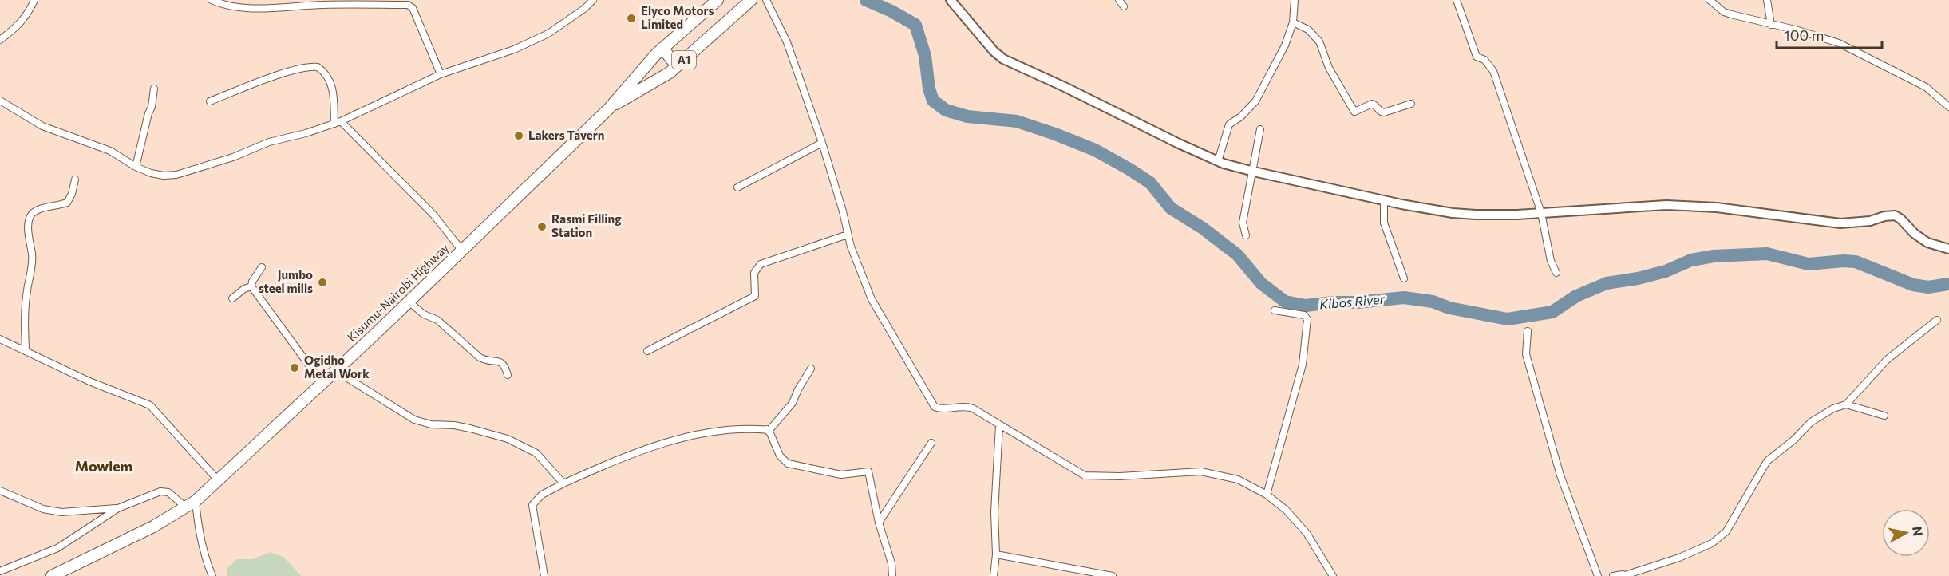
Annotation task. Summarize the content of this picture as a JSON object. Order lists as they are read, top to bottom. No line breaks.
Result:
{"streets":{"highway":["A1","Kisumu-Nairobi Highway"]},"crossings":[["A1","Kisumu-Nairobi Highway"]],"districts":["Mowlem"],"water":["Kibos River"],"places":["Elyco Motors Limited","Lakers Tavern","Rasmi Filling Station","Jumbo steel mills","Ogidho Metal Work"],"scale_bar":"100 m","north":"right"}
